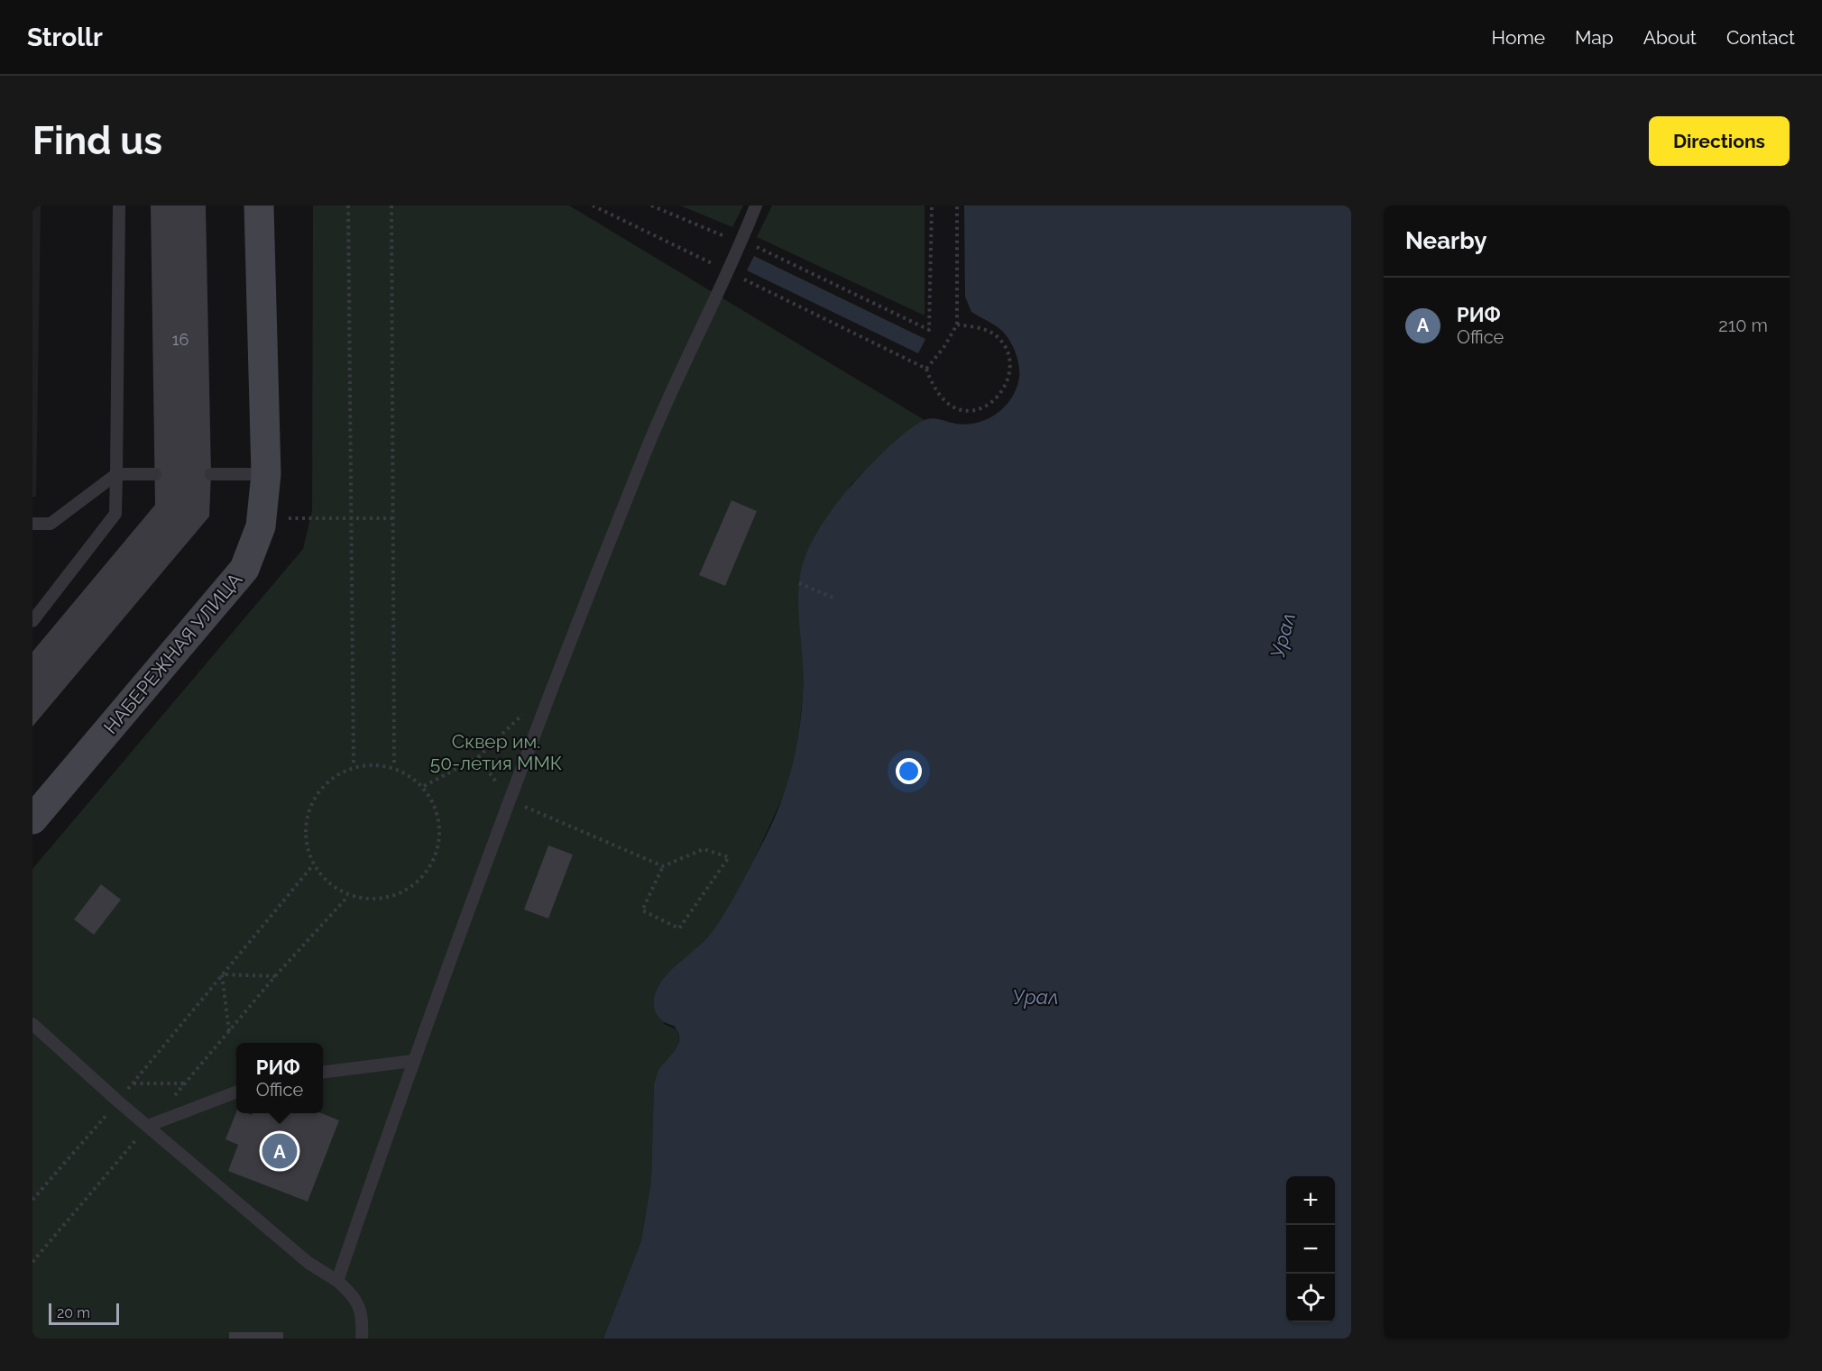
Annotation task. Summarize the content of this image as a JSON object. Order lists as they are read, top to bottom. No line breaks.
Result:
{"streets":{"street":["НАБЕРЕЖНАЯ УЛИЦА"]},"water":["Урал"],"parks":["Сквер им. 50-летия ММК"],"house_numbers":["16"],"scale_bar":"20 m","page":{"header":"Strollr","nav":["Home","Map","About","Contact"],"buttons":"Directions","title":"Find us","heading":"Nearby","list":[{"mark":"A","name":"РИФ","note":"Office","value":"210 m"}],"popup":["РИФ","Office"],"pins":"A","map_buttons":["+","−"],"scale":"20 m"}}
